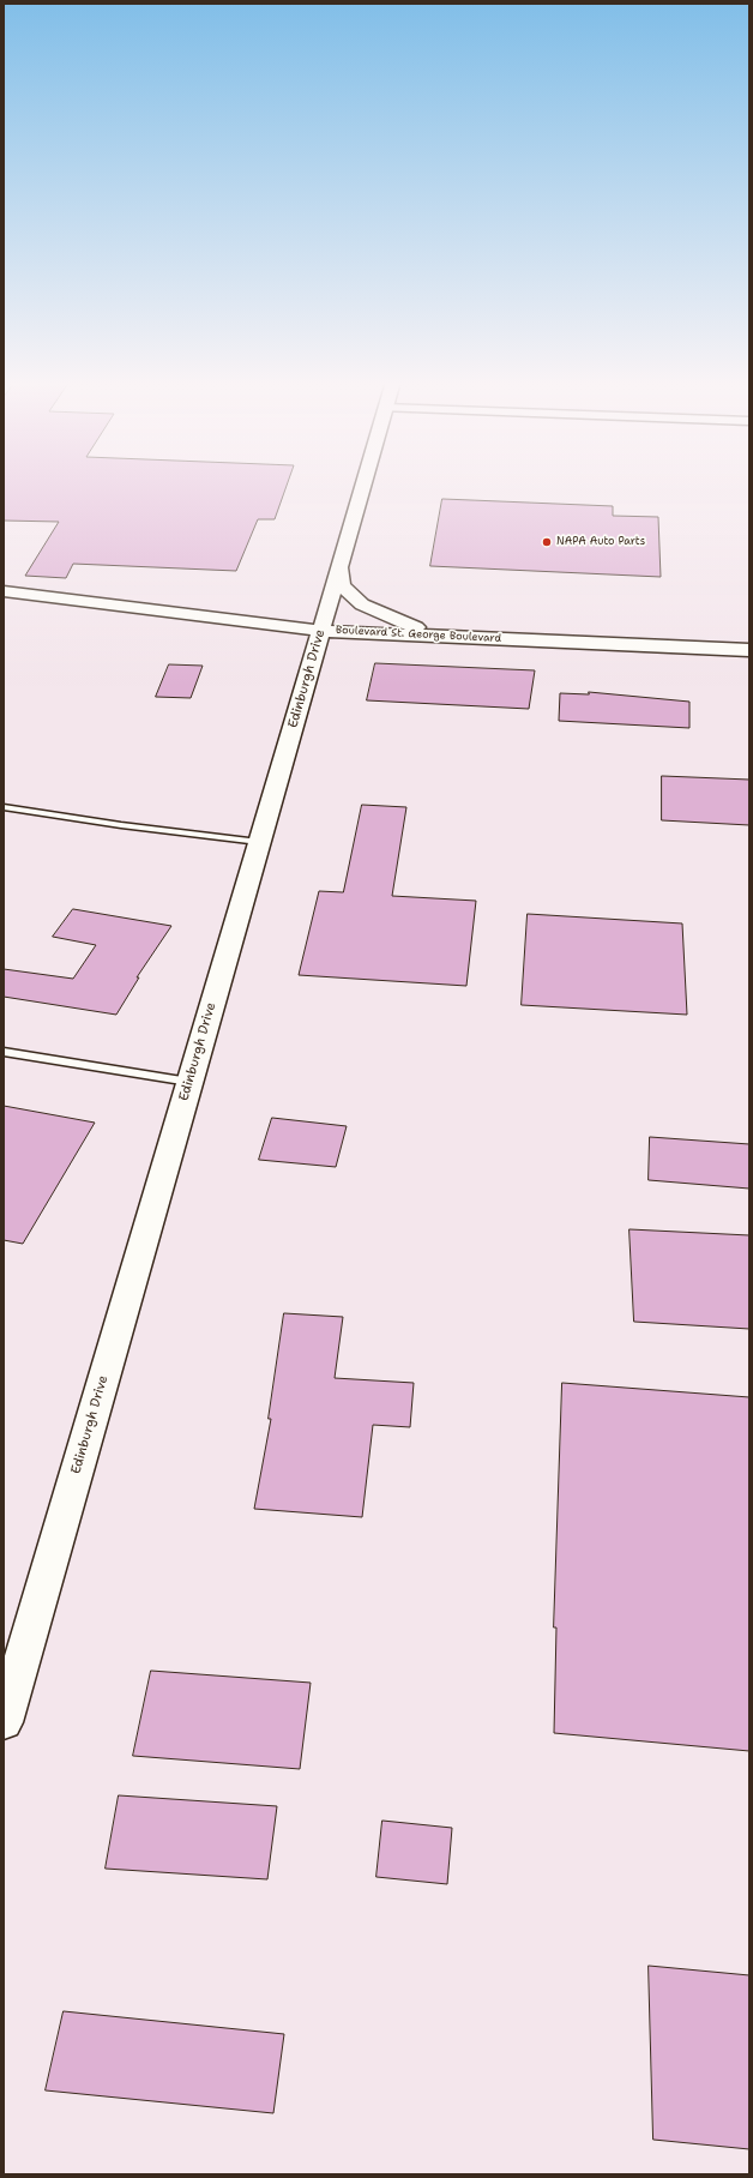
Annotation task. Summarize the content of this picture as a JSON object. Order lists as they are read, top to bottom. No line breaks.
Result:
{"streets":{"street":["Boulevard St. George Boulevard","Edinburgh Drive"]},"crossings":[["Boulevard St. George Boulevard","Edinburgh Drive"]],"places":["NAPA Auto Parts"]}
